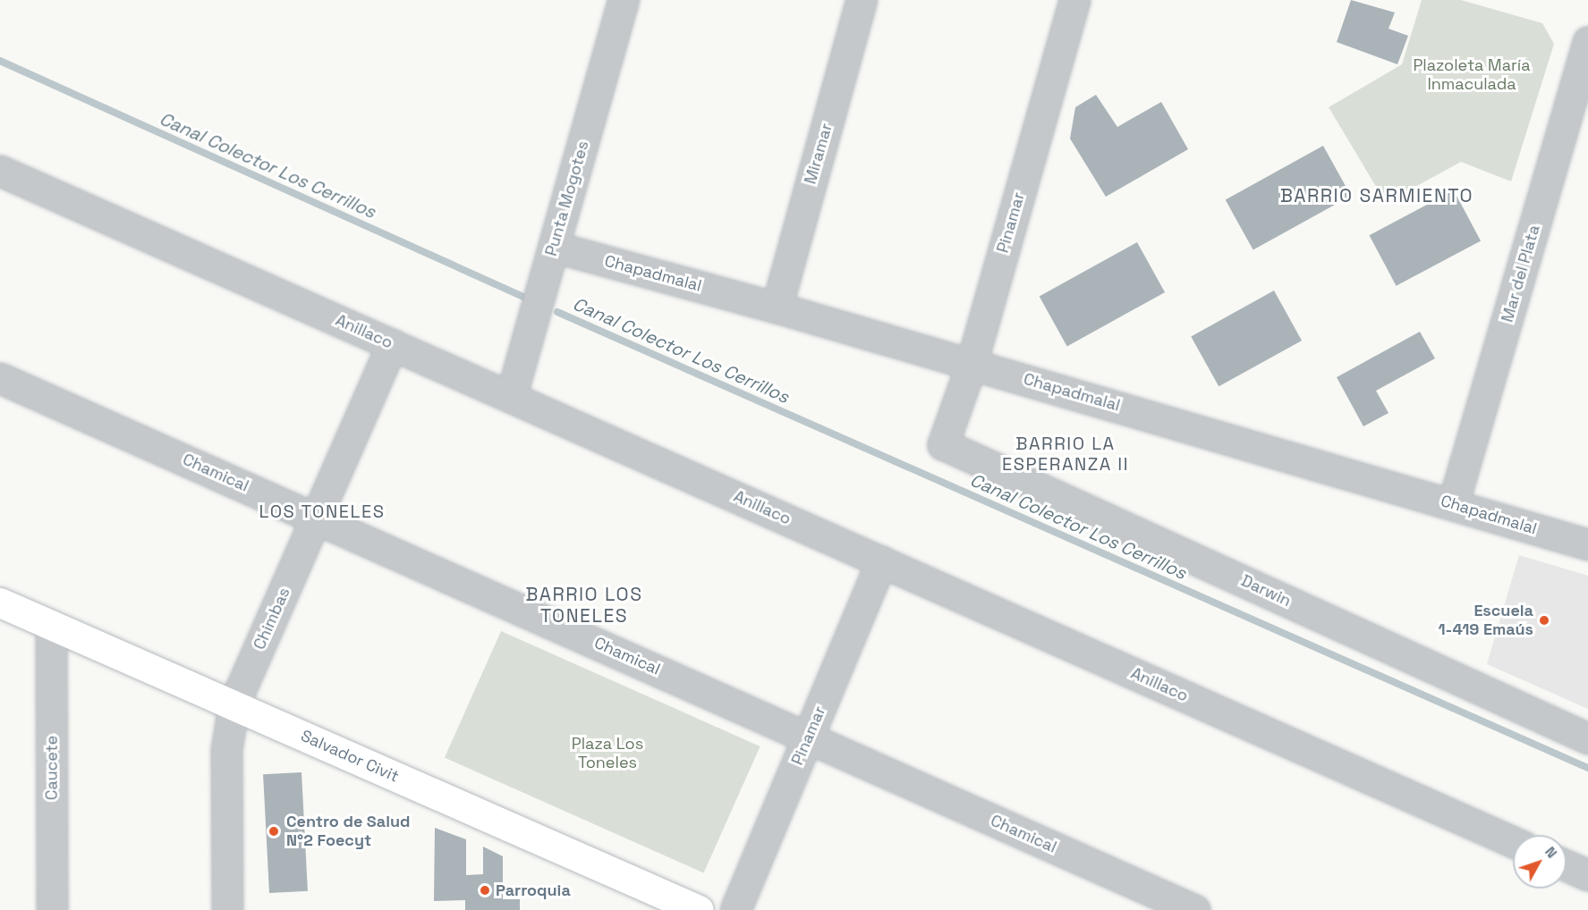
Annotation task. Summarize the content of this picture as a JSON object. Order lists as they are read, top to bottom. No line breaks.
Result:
{"streets":{"street":["Miramar","Punta Mogotes","Pinamar","Chapadmalal","Mar del Plata","Anillaco","Chamical","Darwin","Chimbas","Salvador Civit","Caucete"]},"crossings":[["Miramar","Chapadmalal"],["Punta Mogotes","Chapadmalal"],["Punta Mogotes","Anillaco"],["Pinamar","Chapadmalal"],["Pinamar","Anillaco"],["Pinamar","Chamical"],["Pinamar","Darwin"],["Chapadmalal","Mar del Plata"],["Anillaco","Chimbas"],["Chamical","Chimbas"],["Chimbas","Salvador Civit"],["Salvador Civit","Caucete"]],"districts":["BARRIO SARMIENTO","BARRIO LA ESPERANZA II","LOS TONELES","BARRIO LOS TONELES"],"water":["Canal Colector Los Cerrillos"],"parks":["Plazoleta María Inmaculada","Plaza Los Toneles"],"places":["Escuela 1-419 Emaús","Centro de Salud N°2 Foecyt","Parroquia"],"north":"top right"}
